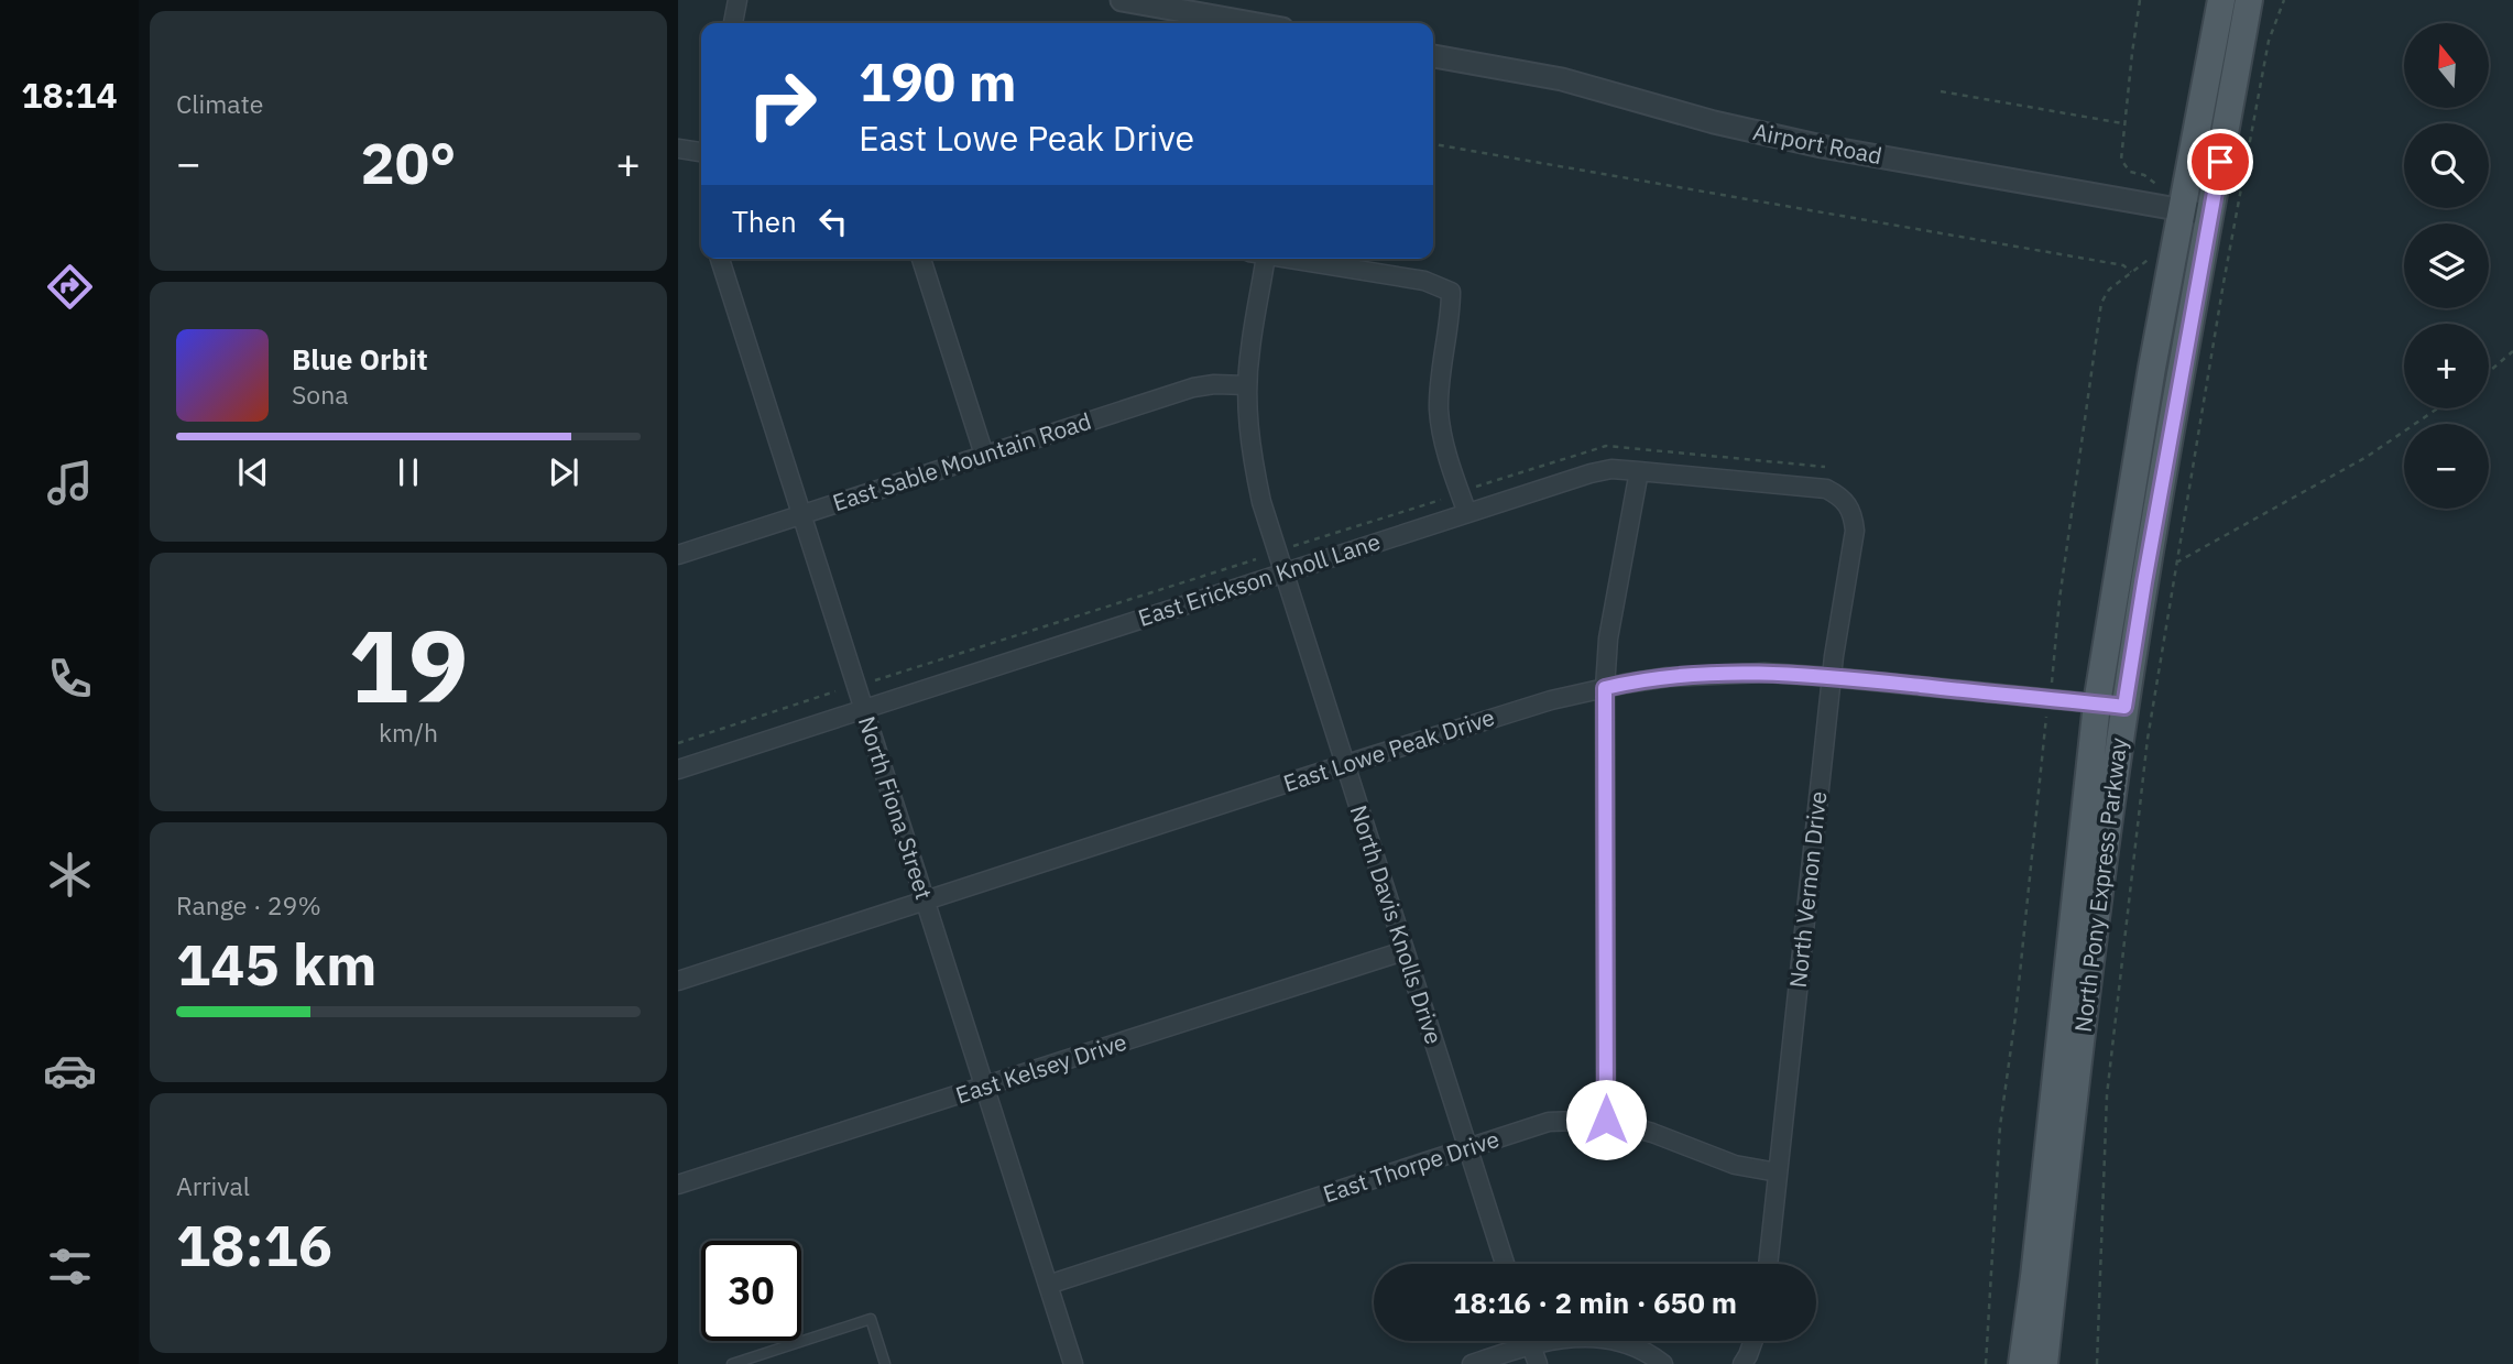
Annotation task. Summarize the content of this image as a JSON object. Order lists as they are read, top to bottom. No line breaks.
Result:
{"streets":{"main road":["North Pony Express Parkway"],"street":["Airport Road","East Sable Mountain Road","East Erickson Knoll Lane","East Lowe Peak Drive","North Fiona Street","North Vernon Drive","North Davis Knolls Drive","East Kelsey Drive","East Thorpe Drive"]},"crossings":[["Airport Road","North Pony Express Parkway"],["East Sable Mountain Road","North Fiona Street"],["East Sable Mountain Road","North Davis Knolls Drive"],["East Erickson Knoll Lane","North Fiona Street"],["East Erickson Knoll Lane","North Vernon Drive"],["East Erickson Knoll Lane","North Davis Knolls Drive"],["East Lowe Peak Drive","North Fiona Street"],["East Lowe Peak Drive","North Pony Express Parkway"],["East Lowe Peak Drive","North Vernon Drive"],["East Lowe Peak Drive","North Davis Knolls Drive"],["North Fiona Street","East Kelsey Drive"],["North Fiona Street","East Thorpe Drive"],["North Vernon Drive","East Thorpe Drive"],["North Davis Knolls Drive","East Kelsey Drive"],["North Davis Knolls Drive","East Thorpe Drive"]],"north":"top","page":{"tabs":"18:14","tile":["Climate",["19","km/h"],["Range · 29%","145 km"],["Arrival","18:16"]],"map_buttons":["+","−"],"turn":["190 m","East Lowe Peak Drive"],"heat":["−","20°","+"],"then":"Then","song":["Blue Orbit","Sona"],"limit":"30","trip":"18:16 · 2 min · 650 m"}}
